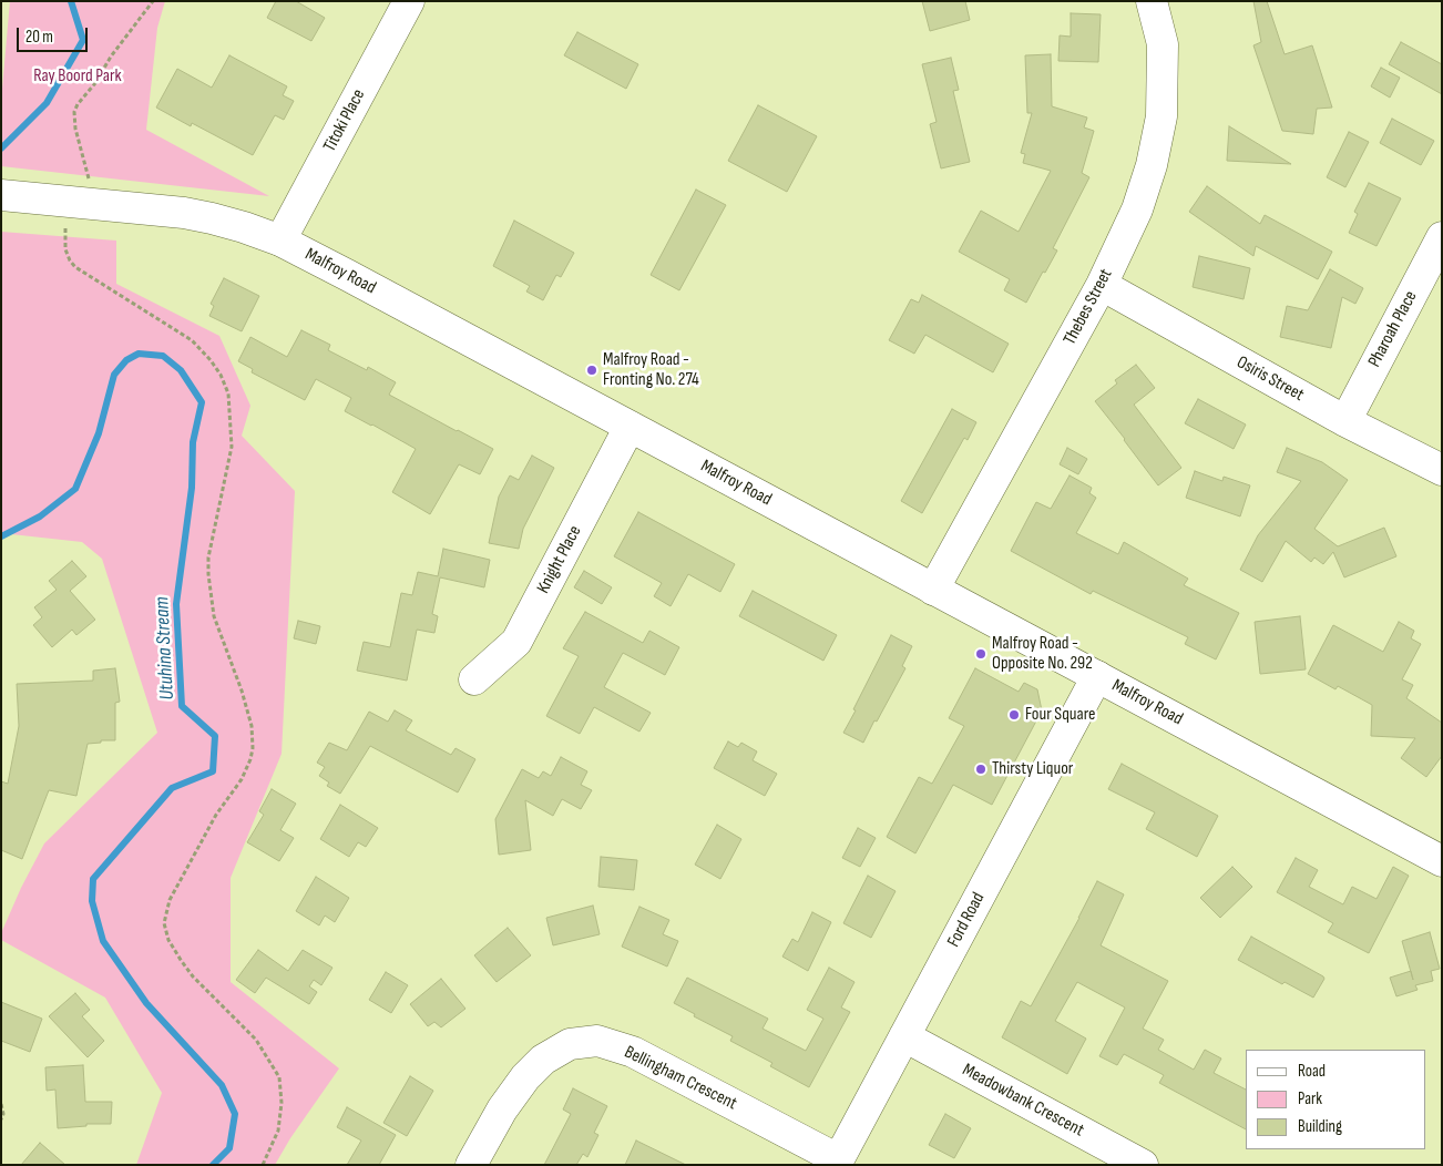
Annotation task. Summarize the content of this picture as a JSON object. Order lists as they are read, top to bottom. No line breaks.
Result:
{"streets":{"street":["Titoki Place","Malfroy Road","Thebes Street","Pharoah Place","Osiris Street","Knight Place","Ford Road","Bellingham Crescent","Meadowbank Crescent"]},"crossings":[["Titoki Place","Malfroy Road"],["Malfroy Road","Thebes Street"],["Malfroy Road","Knight Place"],["Malfroy Road","Ford Road"],["Thebes Street","Osiris Street"],["Pharoah Place","Osiris Street"],["Ford Road","Bellingham Crescent"],["Ford Road","Meadowbank Crescent"]],"water":["Utuhina Stream"],"parks":["Ray Boord Park"],"places":["Malfroy Road - Fronting No. 274","Malfroy Road - Opposite No. 292","Four Square","Thirsty Liquor"],"legend":["Road","Park","Building"],"scale_bar":"20 m"}
